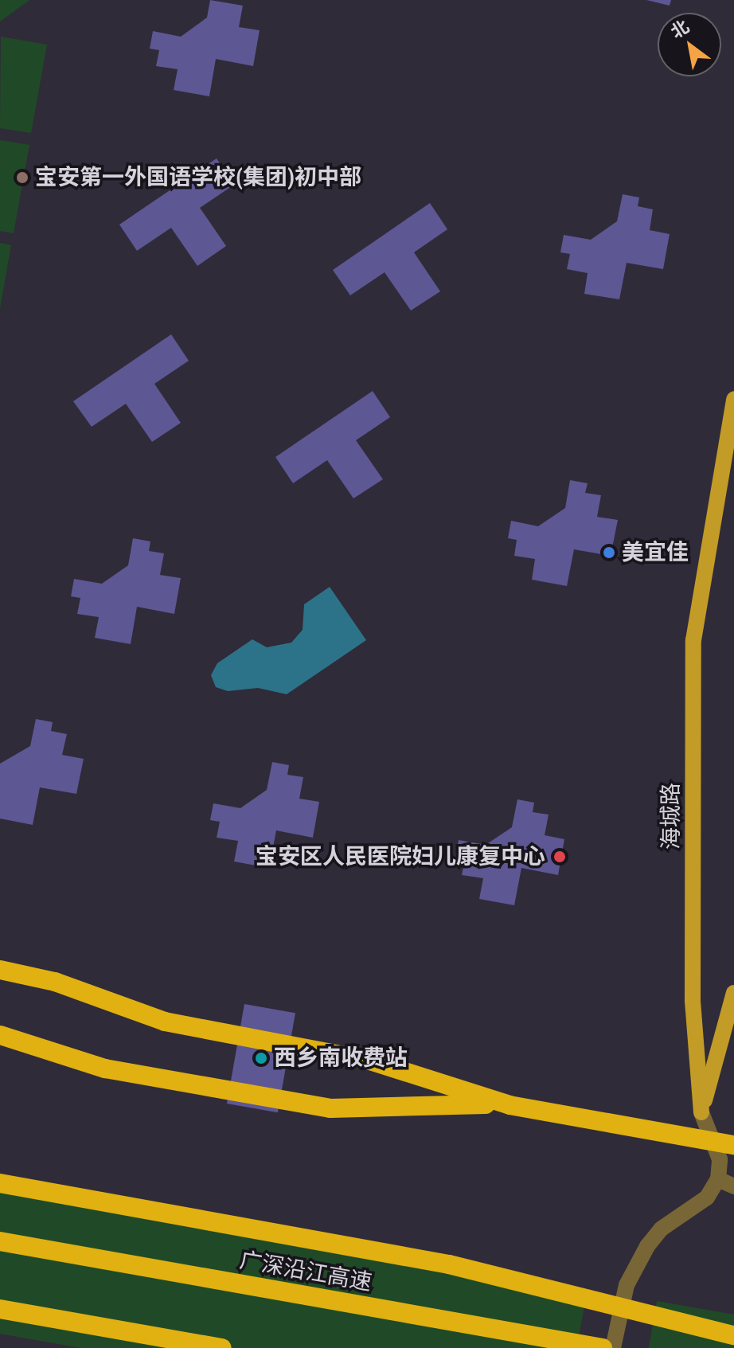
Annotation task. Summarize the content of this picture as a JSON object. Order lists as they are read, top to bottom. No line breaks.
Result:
{"streets":{"highway":["广深沿江高速"],"main road":["海城路"]},"places":["宝安第一外国语学校(集团)初中部","美宜佳","宝安区人民医院妇儿康复中心","西乡南收费站"],"north":"top left"}
